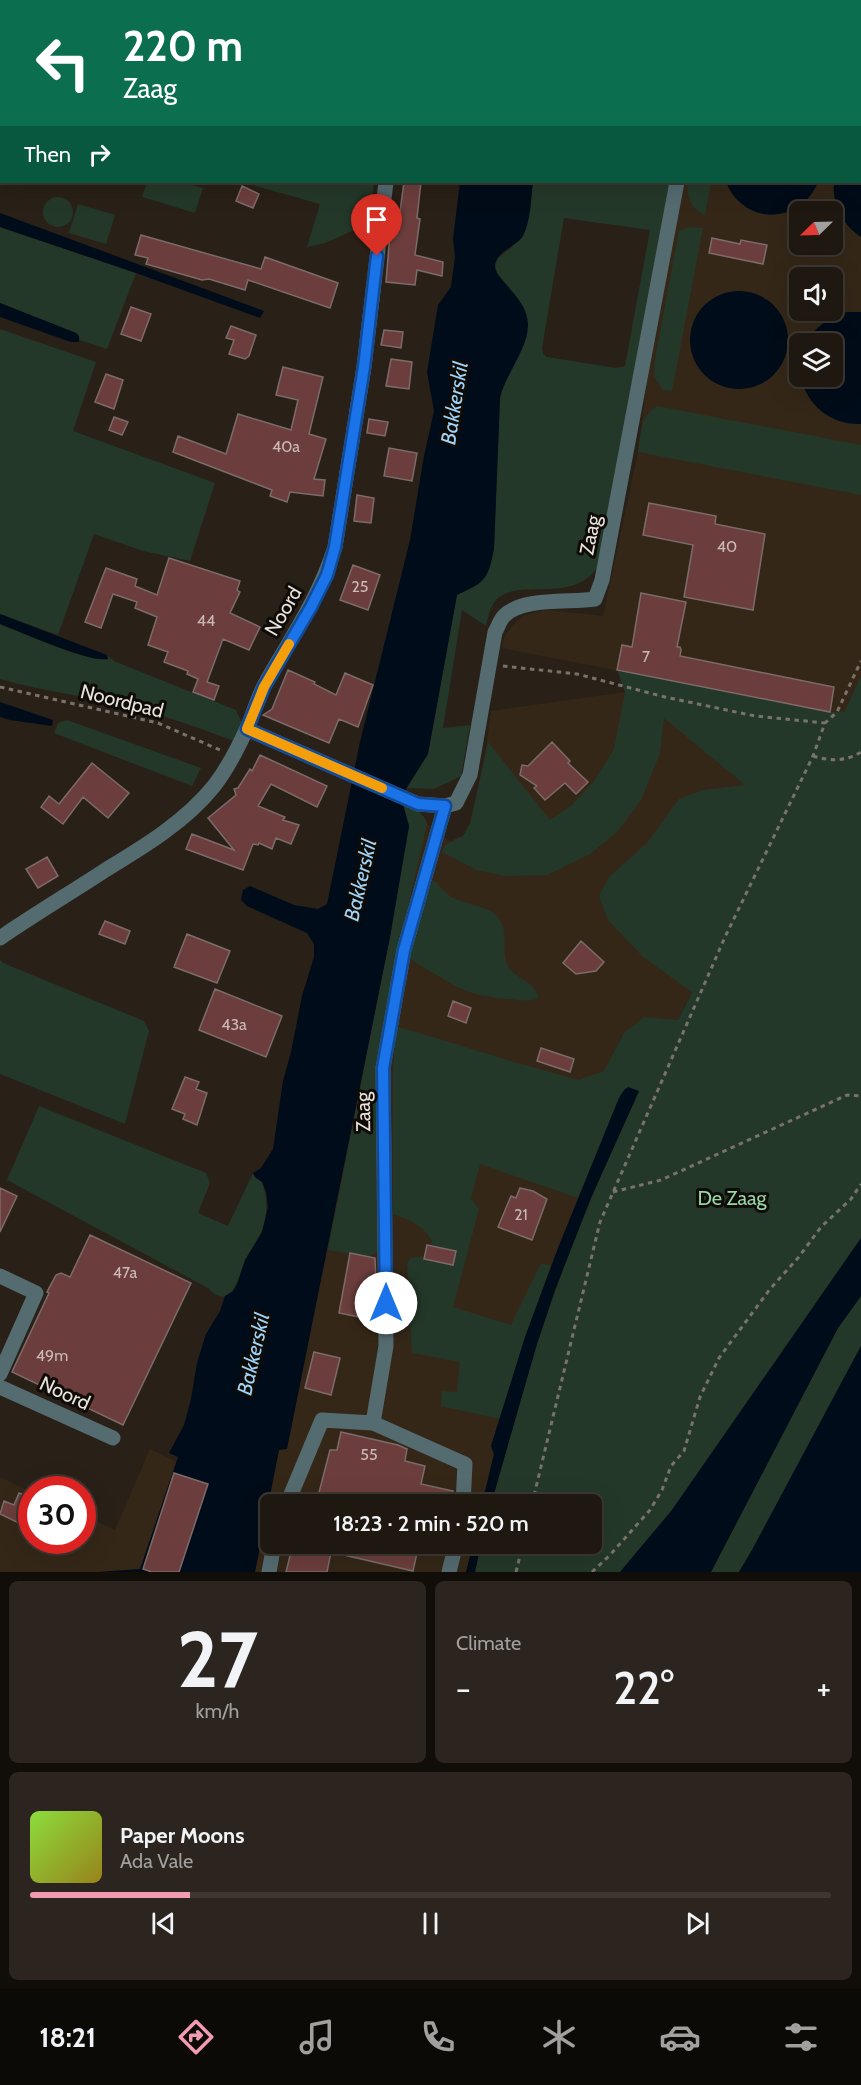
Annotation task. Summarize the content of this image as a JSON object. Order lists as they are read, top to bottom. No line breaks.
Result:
{"streets":{"street":["Zaag","Noord"],"path":["Noordpad"]},"crossings":[["Noord","Noordpad"]],"water":["Bakkerskil"],"parks":["De Zaag"],"house_numbers":["40a","40","25","44","7","43a","21","47a","49m","55"],"north":"bottom left","page":{"turn":["220 m","Zaag"],"then":"Then","limit":"30","trip":"18:23 · 2 min · 520 m","tile":[["27","km/h"],"Climate"],"heat":["−","22°","+"],"song":["Paper Moons","Ada Vale"],"tabs":"18:21"}}
